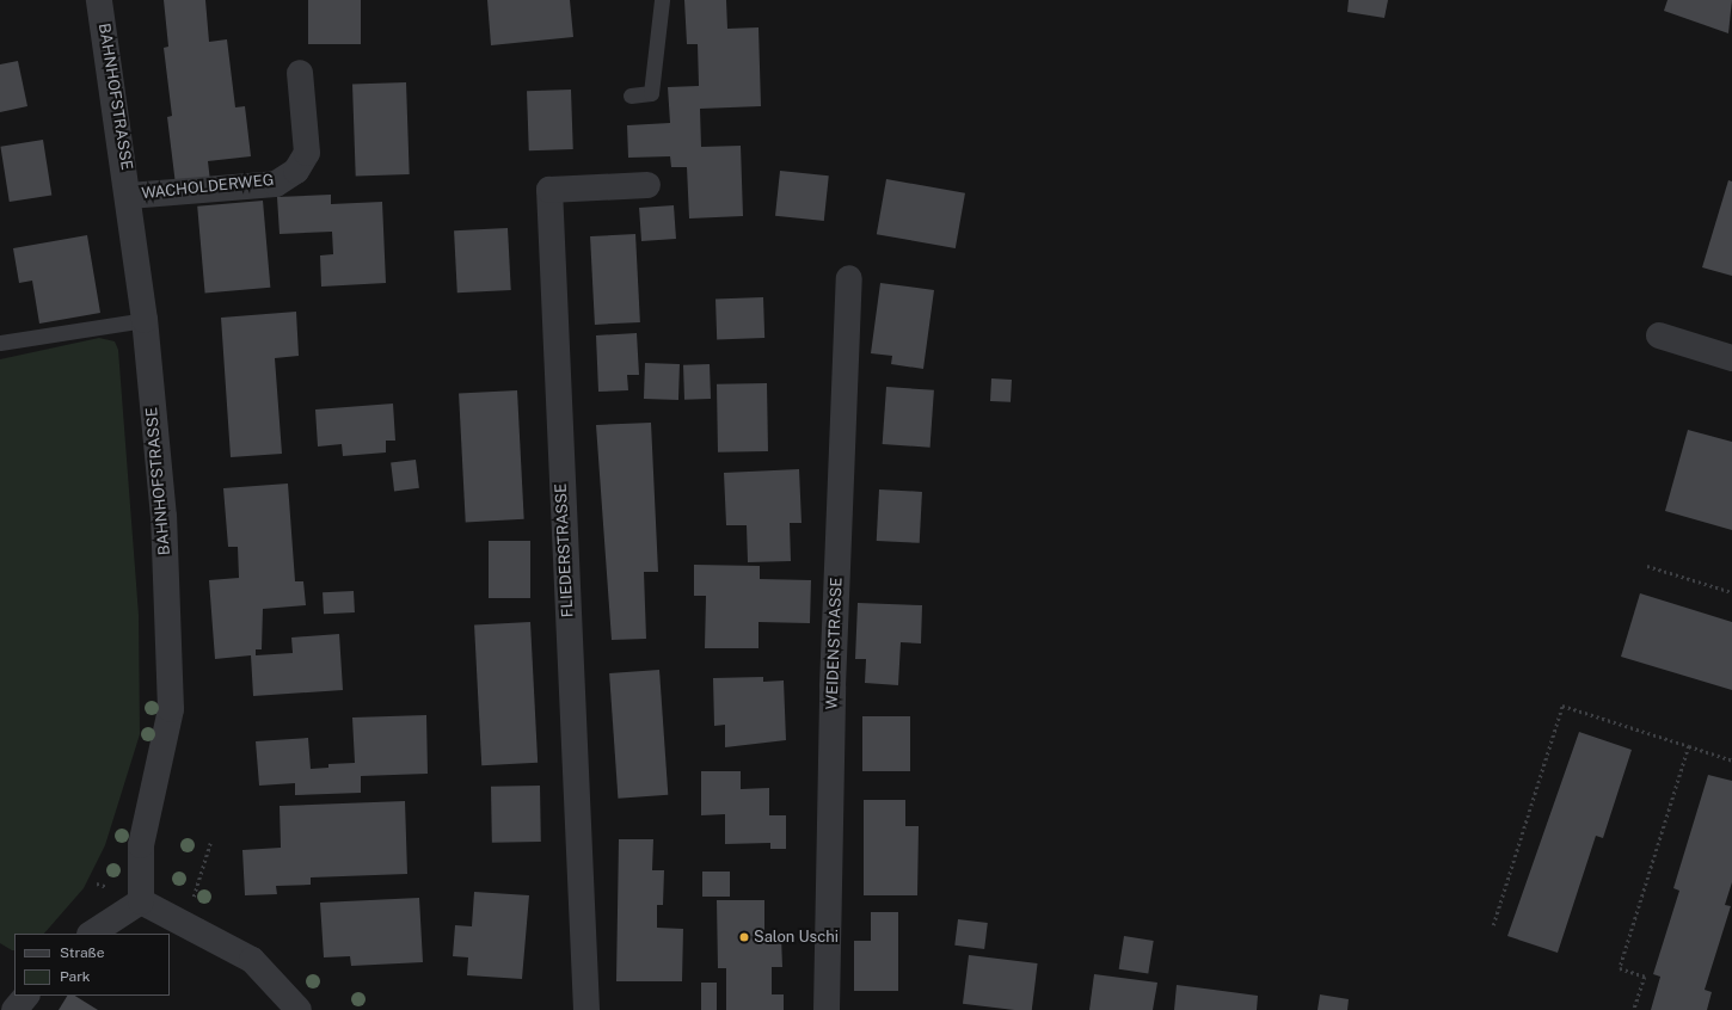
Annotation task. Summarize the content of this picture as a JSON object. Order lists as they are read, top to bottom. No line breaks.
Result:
{"streets":{"street":["BAHNHOFSTRASSE","WACHOLDERWEG","FLIEDERSTRASSE","WEIDENSTRASSE"]},"crossings":[["BAHNHOFSTRASSE","WACHOLDERWEG"]],"places":["Salon Uschi"],"legend":["Straße","Park"]}
